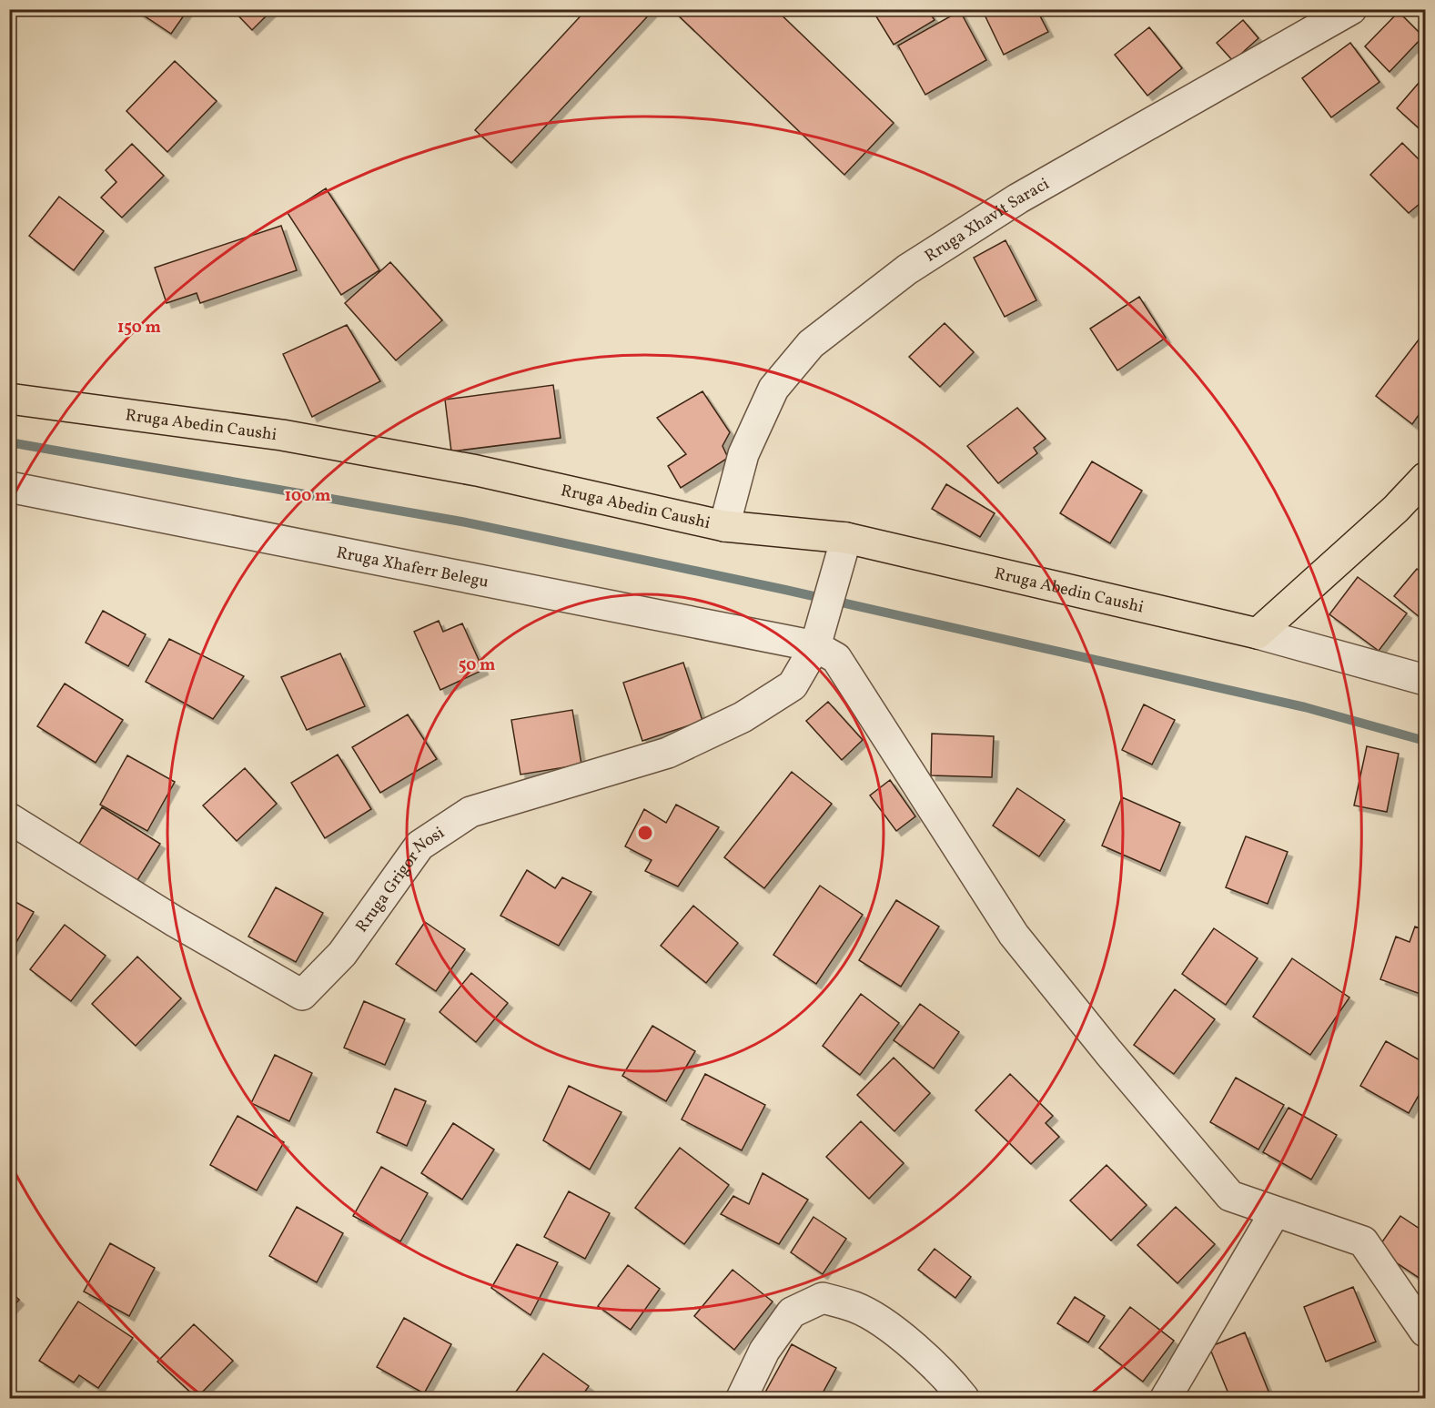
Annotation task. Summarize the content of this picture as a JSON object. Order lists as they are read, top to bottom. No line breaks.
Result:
{"streets":{"main road":["Rruga Abedin Caushi"],"street":["Rruga Xhavit Saraci","Rruga Xhaferr Belegu","Rruga Grigor Nosi"]},"crossings":[["Rruga Xhavit Saraci","Rruga Abedin Caushi"],["Rruga Xhaferr Belegu","Rruga Grigor Nosi"]],"rings":["150 m","100 m","50 m"]}
